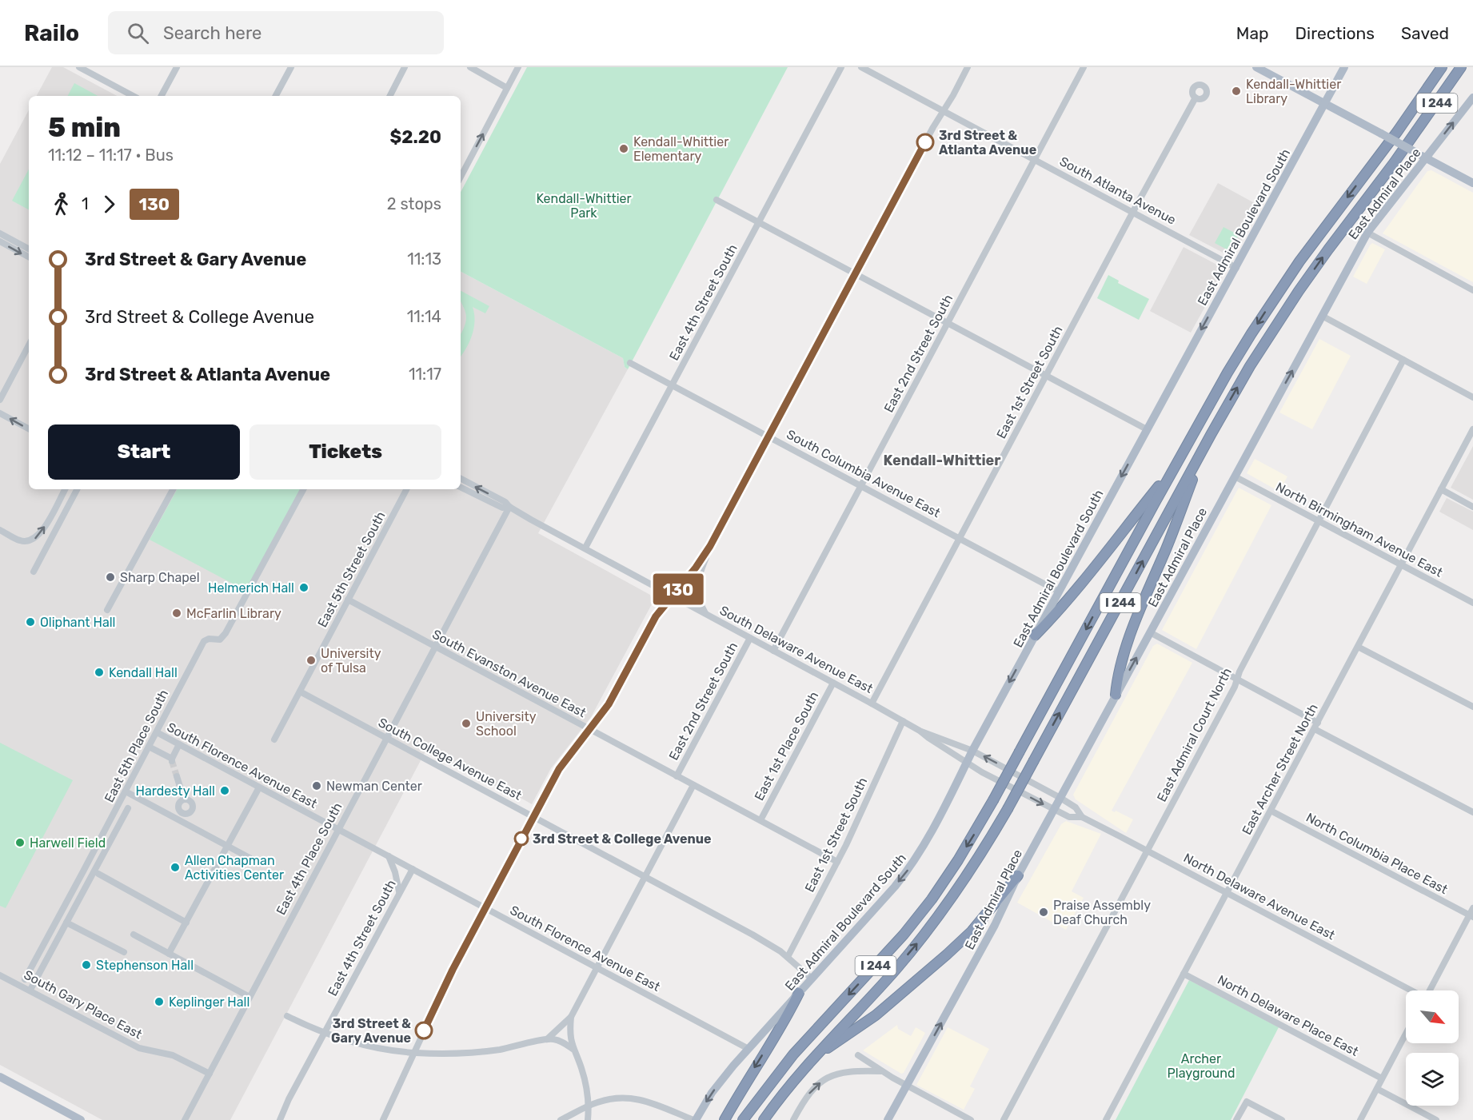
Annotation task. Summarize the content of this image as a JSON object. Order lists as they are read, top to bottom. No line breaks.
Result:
{"streets":{"highway":["I 244"],"main road":["East Admiral Place","East Admiral Boulevard South"],"street":["South Atlanta Avenue","East 4th Street South","East 2nd Street South","East 1st Street South","South Columbia Avenue East","North Birmingham Avenue East","East 5th Street South","South Delaware Avenue East","South Evanston Avenue East","East Admiral Court North","East 5th Place South","East 1st Place South","South College Avenue East","South Florence Avenue East","East Archer Street North","North Columbia Place East","East 4th Place South","North Delaware Avenue East","South Gary Place East","North Delaware Place East"]},"crossings":[["South Atlanta Avenue","East Admiral Boulevard South"],["South Atlanta Avenue","East 2nd Street South"],["South Atlanta Avenue","East 1st Street South"],["East Admiral Place","North Birmingham Avenue East"],["East Admiral Place","North Delaware Avenue East"],["East Admiral Boulevard South","South Columbia Avenue East"],["East Admiral Boulevard South","South Delaware Avenue East"],["East Admiral Boulevard South","South College Avenue East"],["East Admiral Boulevard South","South Florence Avenue East"],["East Admiral Boulevard South","North Delaware Avenue East"],["East 4th Street South","South Columbia Avenue East"],["East 4th Street South","South Delaware Avenue East"],["East 4th Street South","South Florence Avenue East"],["East 2nd Street South","South Columbia Avenue East"],["East 2nd Street South","South Delaware Avenue East"],["East 2nd Street South","South Evanston Avenue East"],["East 1st Street South","South Columbia Avenue East"],["East 1st Street South","South Delaware Avenue East"],["East 1st Street South","South Evanston Avenue East"],["East 1st Street South","South College Avenue East"],["North Birmingham Avenue East","East Admiral Court North"],["North Birmingham Avenue East","East Archer Street North"],["East 5th Street South","South Evanston Avenue East"],["East 5th Street South","South College Avenue East"],["South Delaware Avenue East","East 1st Place South"],["South Delaware Avenue East","East 4th Place South"],["South Delaware Avenue East","North Delaware Avenue East"],["South Evanston Avenue East","East 1st Place South"],["South Evanston Avenue East","East 4th Place South"],["East Admiral Court North","North Delaware Avenue East"],["East 5th Place South","South Florence Avenue East"],["East 5th Place South","South Gary Place East"],["South College Avenue East","East 4th Place South"],["South Florence Avenue East","East 4th Place South"],["East Archer Street North","North Columbia Place East"],["East Archer Street North","North Delaware Avenue East"],["East Archer Street North","North Delaware Place East"],["East 4th Place South","South Gary Place East"]],"one_way":["East Admiral Place","East Admiral Boulevard South"],"districts":["Kendall-Whittier"],"parks":["Kendall-Whittier Park","Archer Playground"],"places":["Kendall-Whittier Library","3rd Street & Atlanta Avenue","Kendall-Whittier Elementary","Sharp Chapel","Helmerich Hall","McFarlin Library","Oliphant Hall","University of Tulsa","Kendall Hall","University School","Newman Center","Hardesty Hall","3rd Street & College Avenue","Harwell Field","Allen Chapman Activities Center","Praise Assembly Deaf Church","Stephenson Hall","Keplinger Hall","3rd Street & Gary Avenue"],"lines":["bus line 130"],"north":"bottom right","page":{"header":"Railo","search":"Search here","nav":["Map","Directions","Saved"],"on_map":"130","heading":["5 min","11:12 – 11:17 · Bus","$2.20"],"legs":["1","130","2 stops"],"list":[{"name":"3rd Street & Gary Avenue","value":"11:13"},{"name":"3rd Street & College Avenue","value":"11:14"},{"name":"3rd Street & Atlanta Avenue","value":"11:17"}],"buttons":["Start","Tickets"]}}
